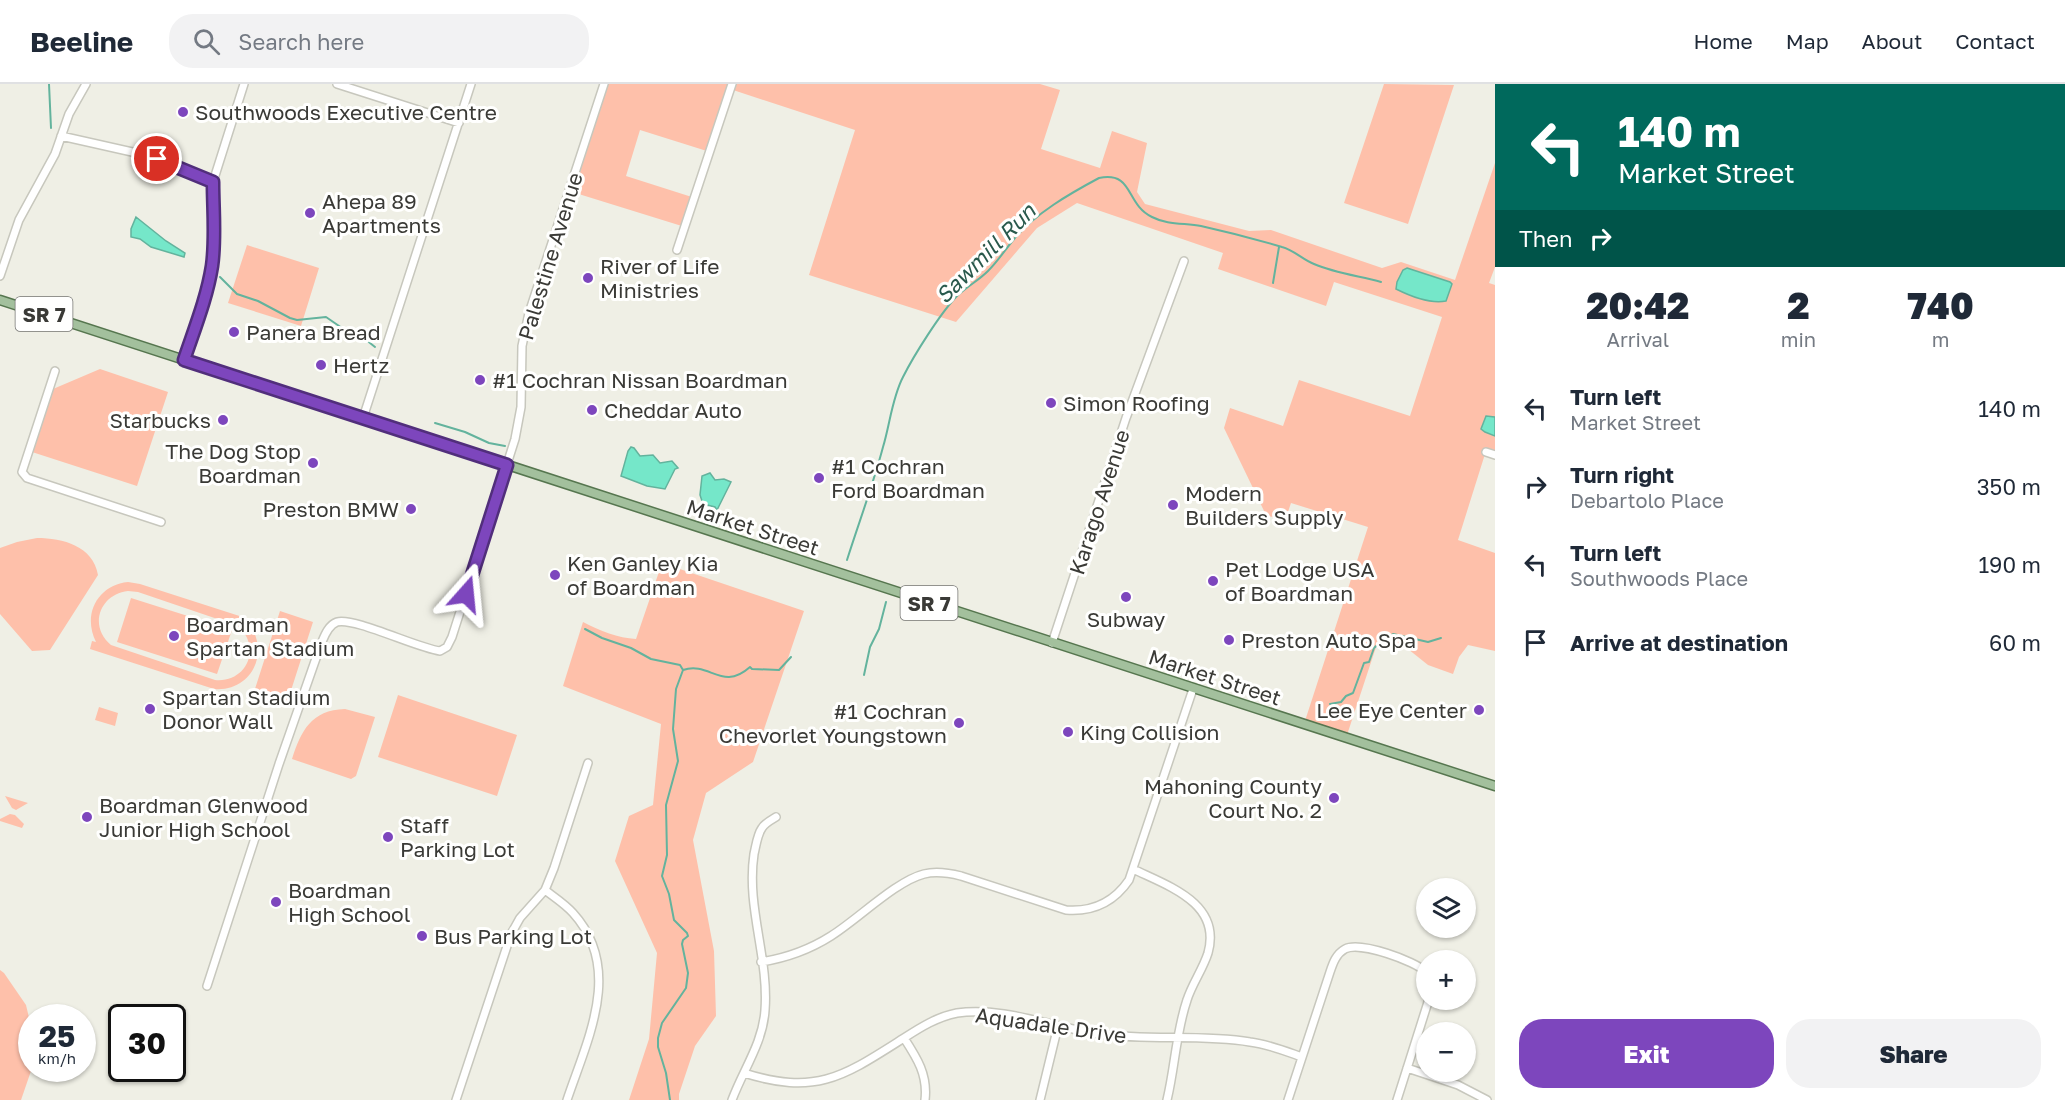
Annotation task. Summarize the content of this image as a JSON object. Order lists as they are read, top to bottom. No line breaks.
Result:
{"streets":{"main road":["SR 7","Market Street"],"street":["Palestine Avenue","Karago Avenue","Aquadale Drive"]},"crossings":[["Palestine Avenue","Market Street"],["Karago Avenue","Market Street"]],"water":["Sawmill Run"],"places":["Southwoods Executive Centre","Ahepa 89 Apartments","River of Life Ministries","Panera Bread","Hertz","#1 Cochran Nissan Boardman","Simon Roofing","Cheddar Auto","Starbucks","The Dog Stop Boardman","#1 Cochran Ford Boardman","Modern Builders Supply","Preston BMW","Ken Ganley Kia of Boardman","Pet Lodge USA of Boardman","Subway","Boardman Spartan Stadium","Preston Auto Spa","Spartan Stadium Donor Wall","Lee Eye Center","#1 Cochran Chevorlet Youngstown","King Collision","Mahoning County Court No. 2","Boardman Glenwood Junior High School","Staff Parking Lot","Boardman High School","Bus Parking Lot"],"page":{"header":"Beeline","search":"Search here","nav":["Home","Map","About","Contact"],"turn":["140 m","Market Street"],"then":"Then","eta":["20:42","Arrival","2","min","740","m"],"list":[{"name":"Turn left","note":"Market Street","value":"140 m"},{"name":"Turn right","note":"Debartolo Place","value":"350 m"},{"name":"Turn left","note":"Southwoods Place","value":"190 m"},{"name":"Arrive at destination","value":"60 m"}],"map_buttons":["+","−"],"speed":"25 km/h","limit":"30","buttons":["Exit","Share"]}}
